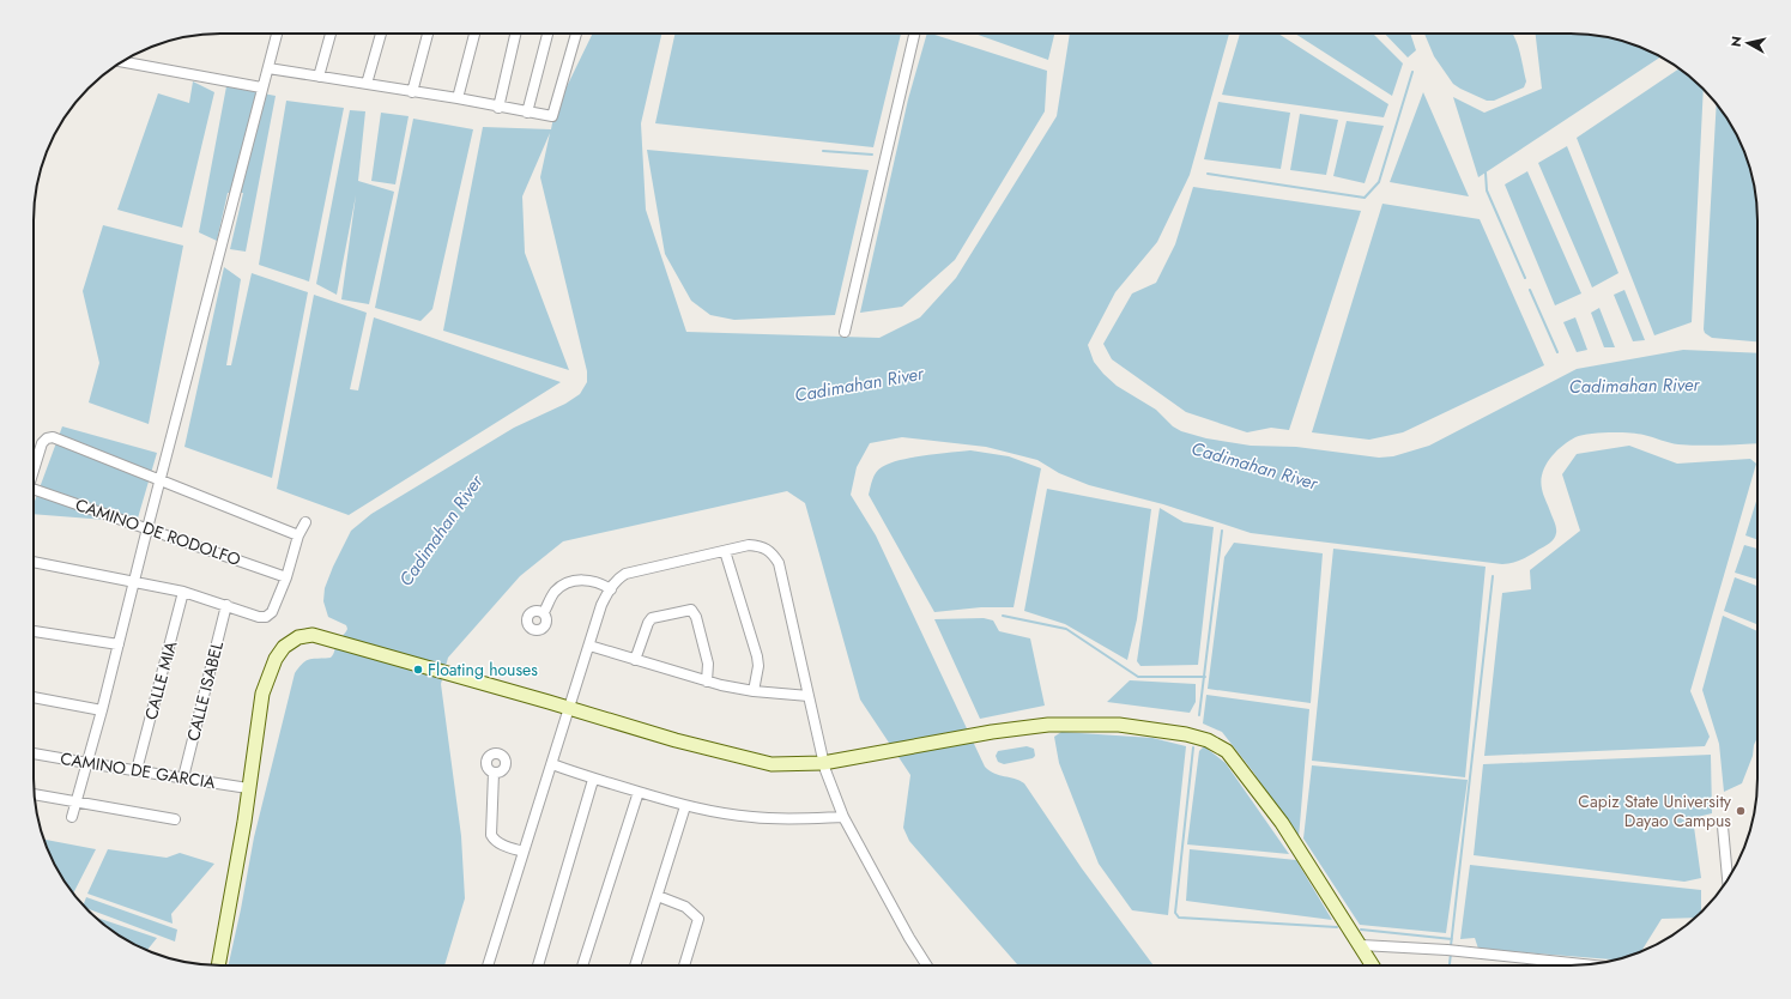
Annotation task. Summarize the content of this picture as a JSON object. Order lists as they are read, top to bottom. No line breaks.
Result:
{"streets":{"street":["CAMINO DE RODOLFO","CALLE MIA","CALLE ISABEL","CAMINO DE GARCIA"]},"crossings":[["CALLE MIA","CAMINO DE GARCIA"],["CALLE ISABEL","CAMINO DE GARCIA"]],"water":["Cadimahan River"],"places":["Floating houses","Capiz State University Dayao Campus"],"north":"left"}
